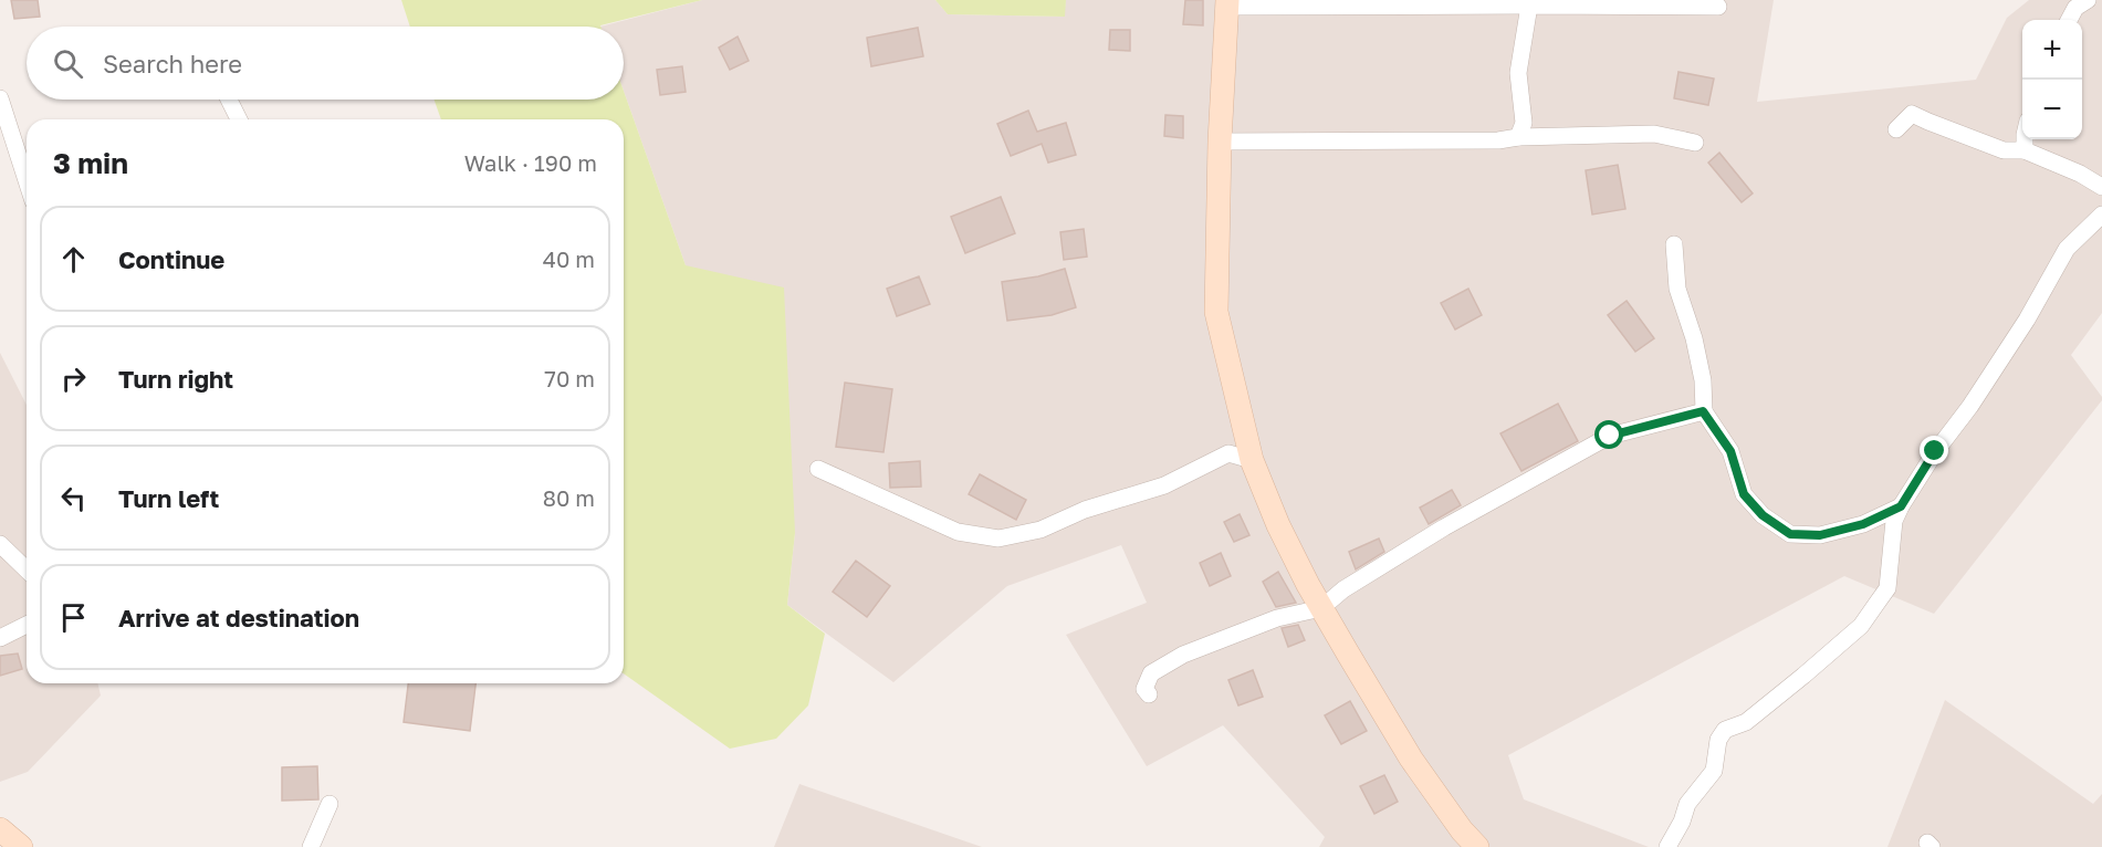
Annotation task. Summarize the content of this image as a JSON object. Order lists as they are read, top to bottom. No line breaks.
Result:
{"page":{"map_buttons":["+","−"],"search":"Search here","heading":["3 min","Walk · 190 m"],"list":[["Continue","40 m"],["Turn right","70 m"],["Turn left","80 m"],"Arrive at destination"]}}
